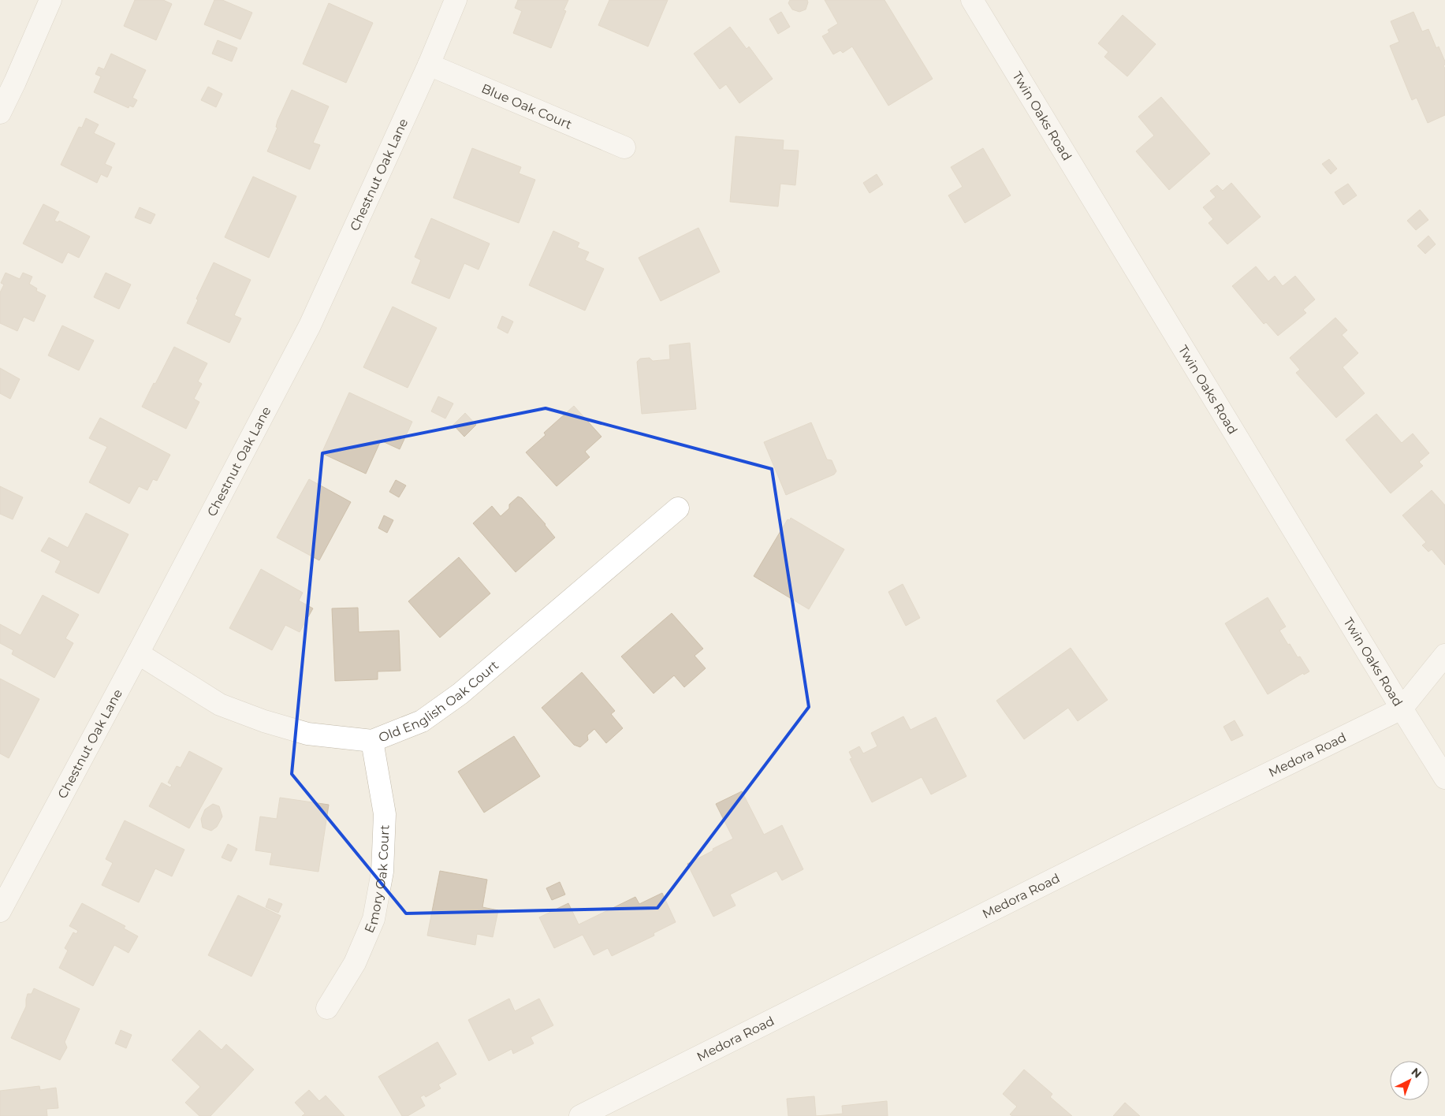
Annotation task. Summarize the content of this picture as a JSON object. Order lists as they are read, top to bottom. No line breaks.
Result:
{"streets":{"street":["Blue Oak Court","Twin Oaks Road","Chestnut Oak Lane","Old English Oak Court","Medora Road","Emory Oak Court"]},"crossings":[["Blue Oak Court","Chestnut Oak Lane"],["Twin Oaks Road","Medora Road"],["Chestnut Oak Lane","Old English Oak Court"],["Old English Oak Court","Emory Oak Court"]],"north":"top right"}
